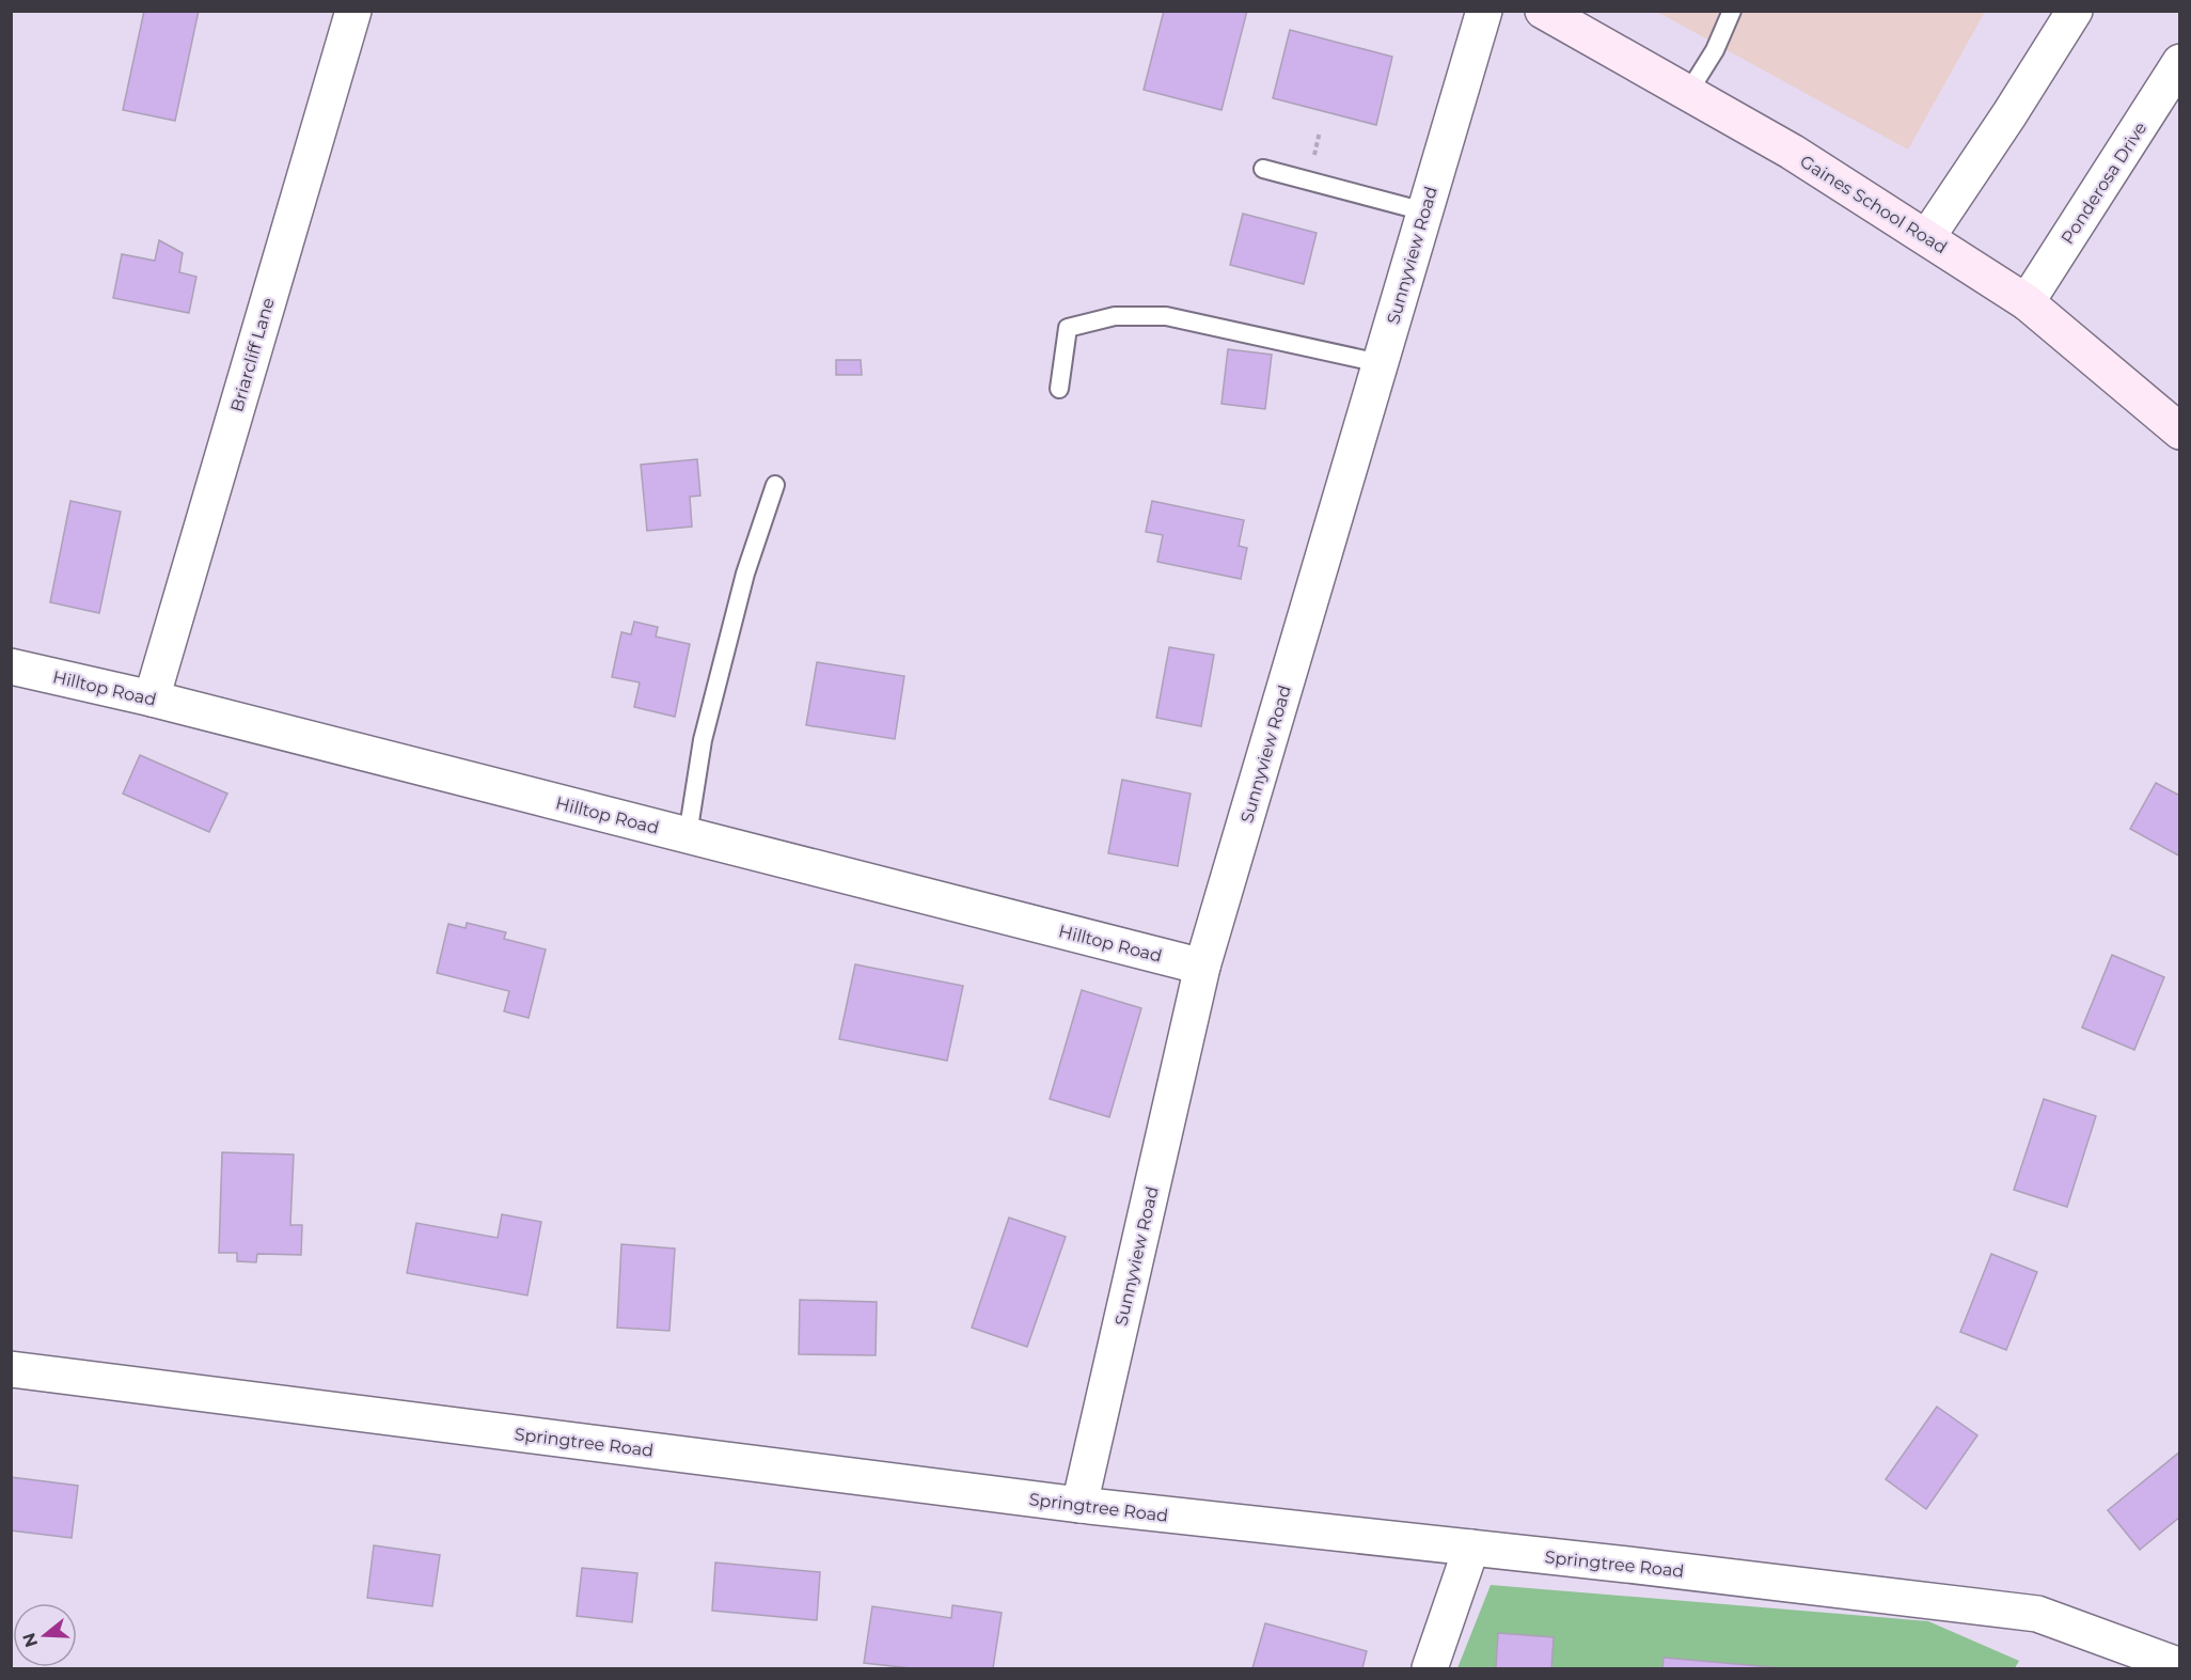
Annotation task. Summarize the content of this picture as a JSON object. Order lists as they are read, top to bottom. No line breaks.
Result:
{"streets":{"main road":["Gaines School Road"],"street":["Ponderosa Drive","Sunnyview Road","Briarcliff Lane","Hilltop Road","Springtree Road"]},"crossings":[["Ponderosa Drive","Gaines School Road"],["Sunnyview Road","Hilltop Road"],["Sunnyview Road","Springtree Road"],["Briarcliff Lane","Hilltop Road"]],"north":"left"}
